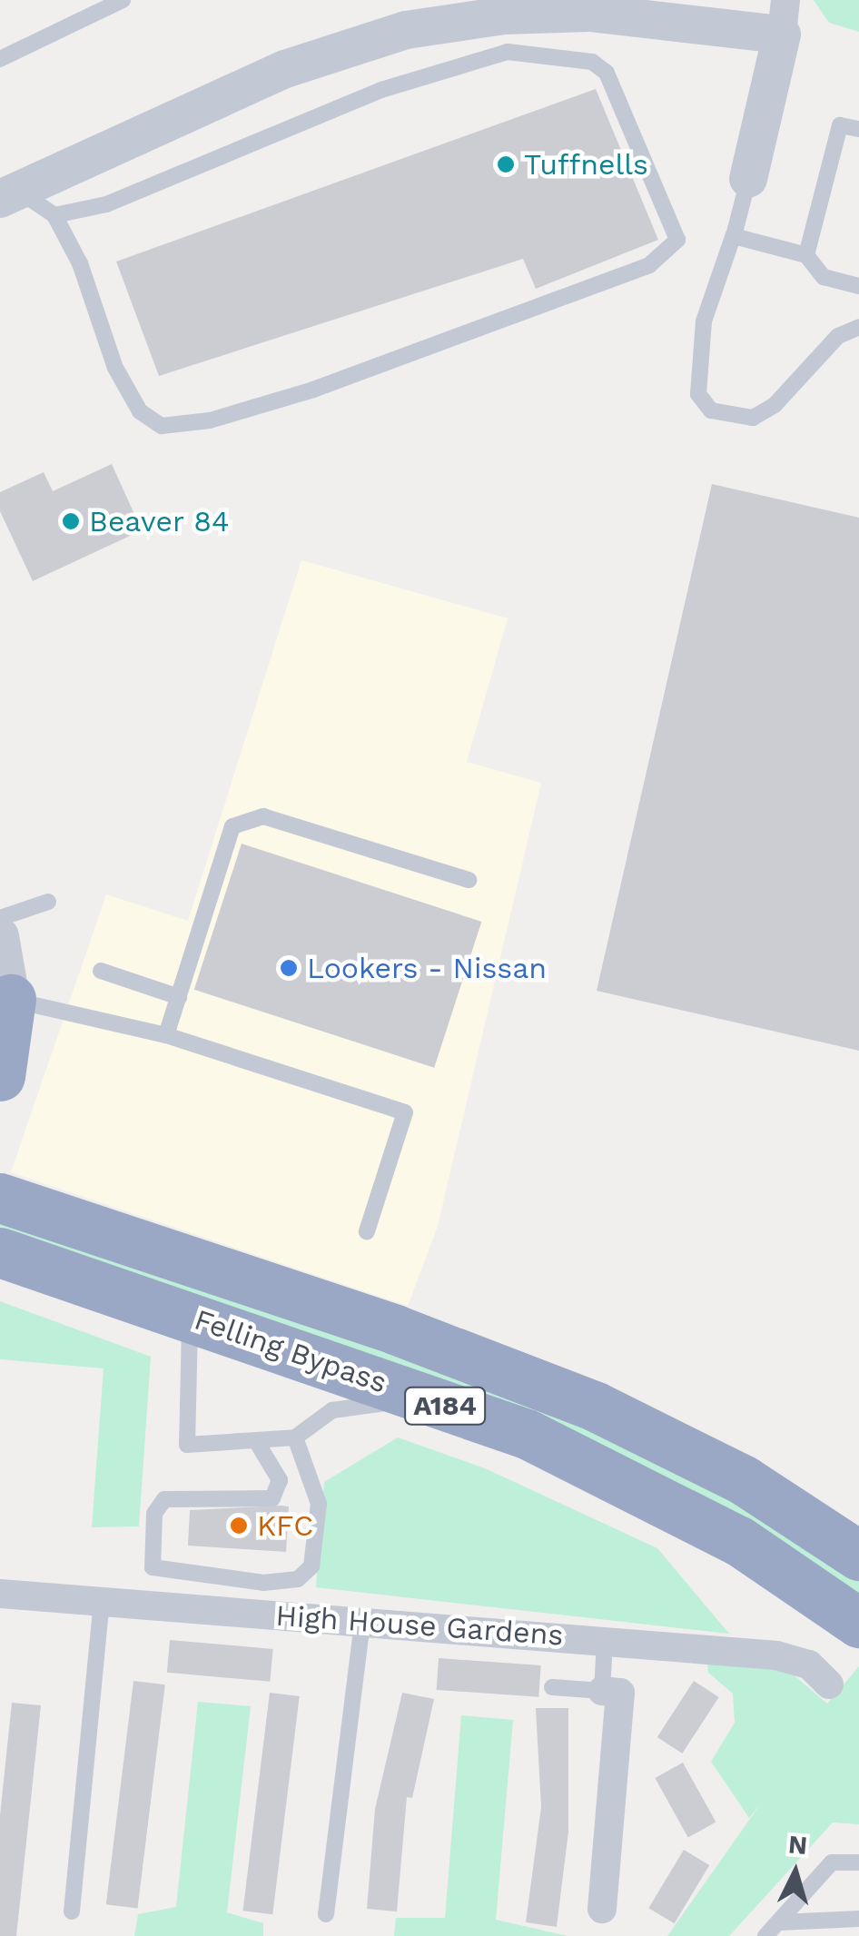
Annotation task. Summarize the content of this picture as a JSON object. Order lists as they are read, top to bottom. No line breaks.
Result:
{"streets":{"highway":["Felling Bypass","A184"],"street":["High House Gardens"]},"places":["Tuffnells","Beaver 84","Lookers - Nissan","KFC"],"north":"top"}
